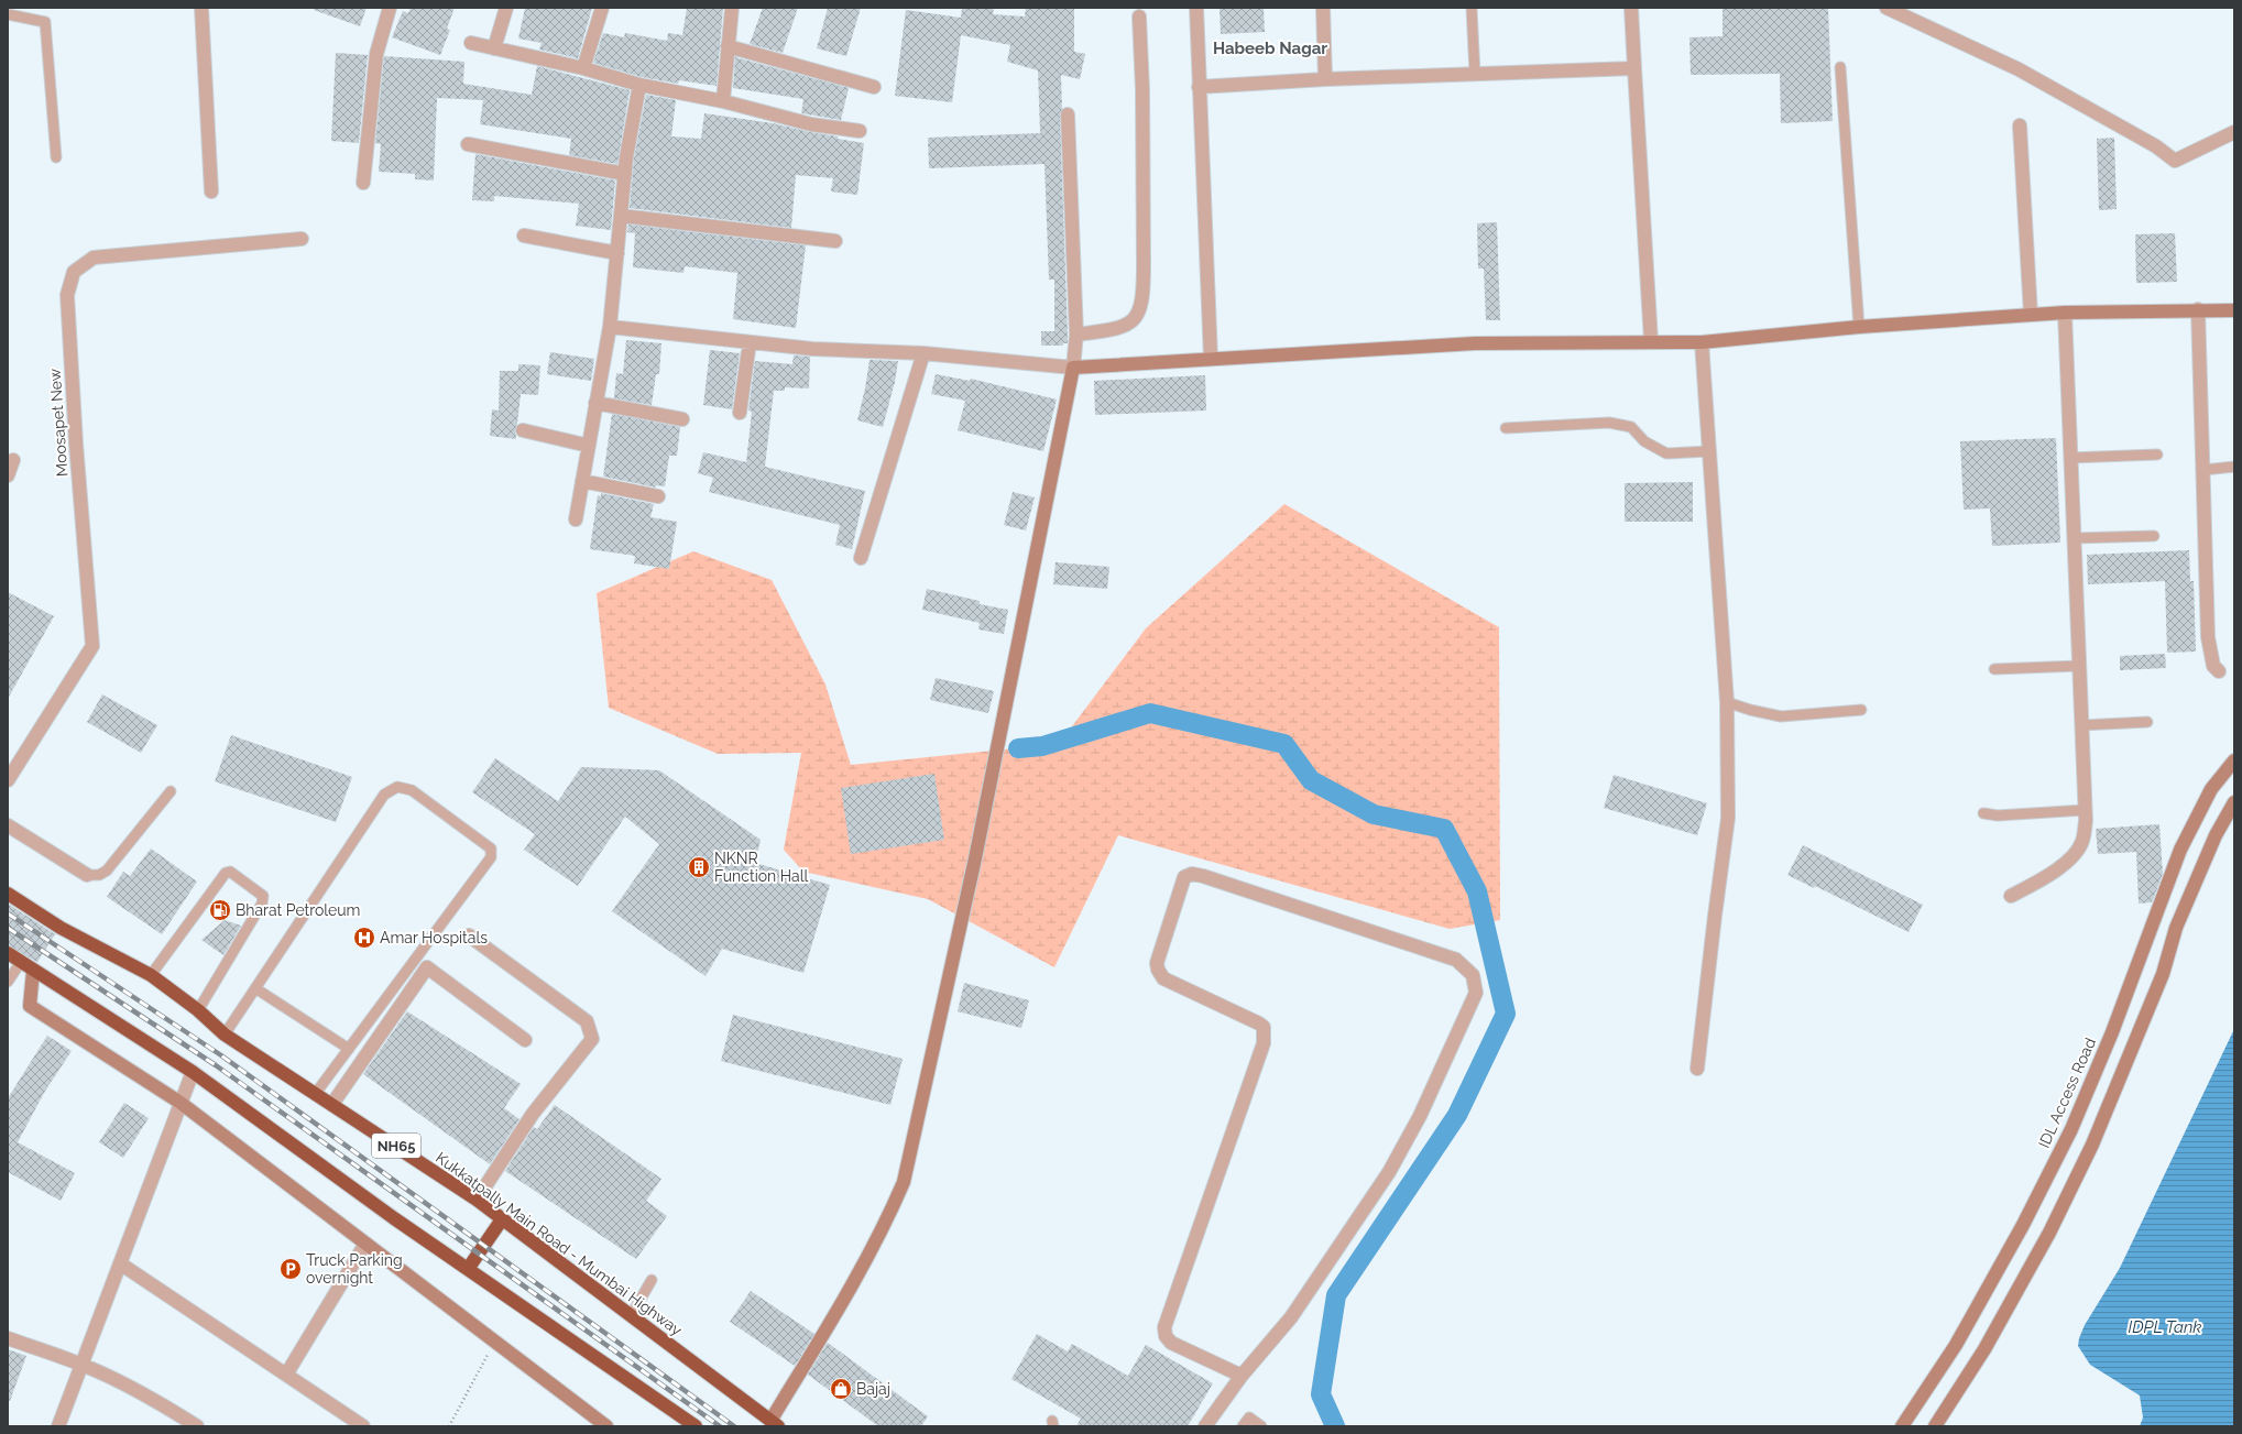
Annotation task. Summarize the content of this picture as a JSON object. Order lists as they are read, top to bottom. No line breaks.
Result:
{"streets":{"highway":["NH65","Kukkatpally Main Road - Mumbai Highway"],"street":["Moosapet New","IDL Access Road"]},"districts":["Habeeb Nagar"],"water":["IDPL Tank"],"places":{"building":["NKNR Function Hall"],"fuel station":["Bharat Petroleum"],"hospital":["Amar Hospitals"],"parking":["Truck Parking overnight"],"shop":["Bajaj"]}}
